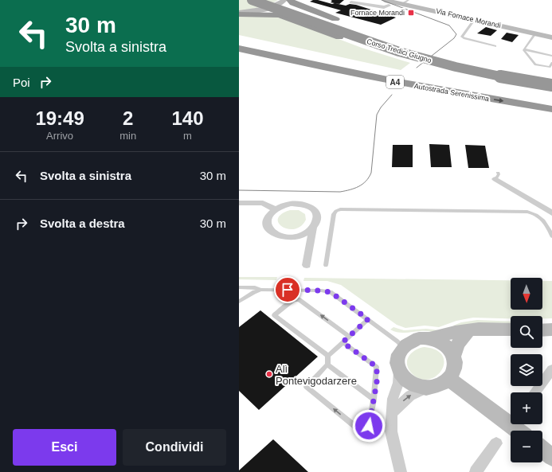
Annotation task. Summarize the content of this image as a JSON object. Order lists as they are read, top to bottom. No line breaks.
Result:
{"streets":{"highway":["Corso Tredici Giugno","A4","Autostrada Serenissima"],"street":["Via Fornace Morandi"]},"places":{"transit":["Fornace Morandi"],"other":["Alì Pontevigodarzere"]},"north":"bottom","page":{"turn":["30 m","Svolta a sinistra"],"then":"Poi","eta":["19:49","Arrivo","2","min","140","m"],"list":[{"name":"Svolta a sinistra","value":"30 m"},{"name":"Svolta a destra","value":"30 m"}],"map_buttons":["+","−"],"buttons":["Esci","Condividi"]}}
